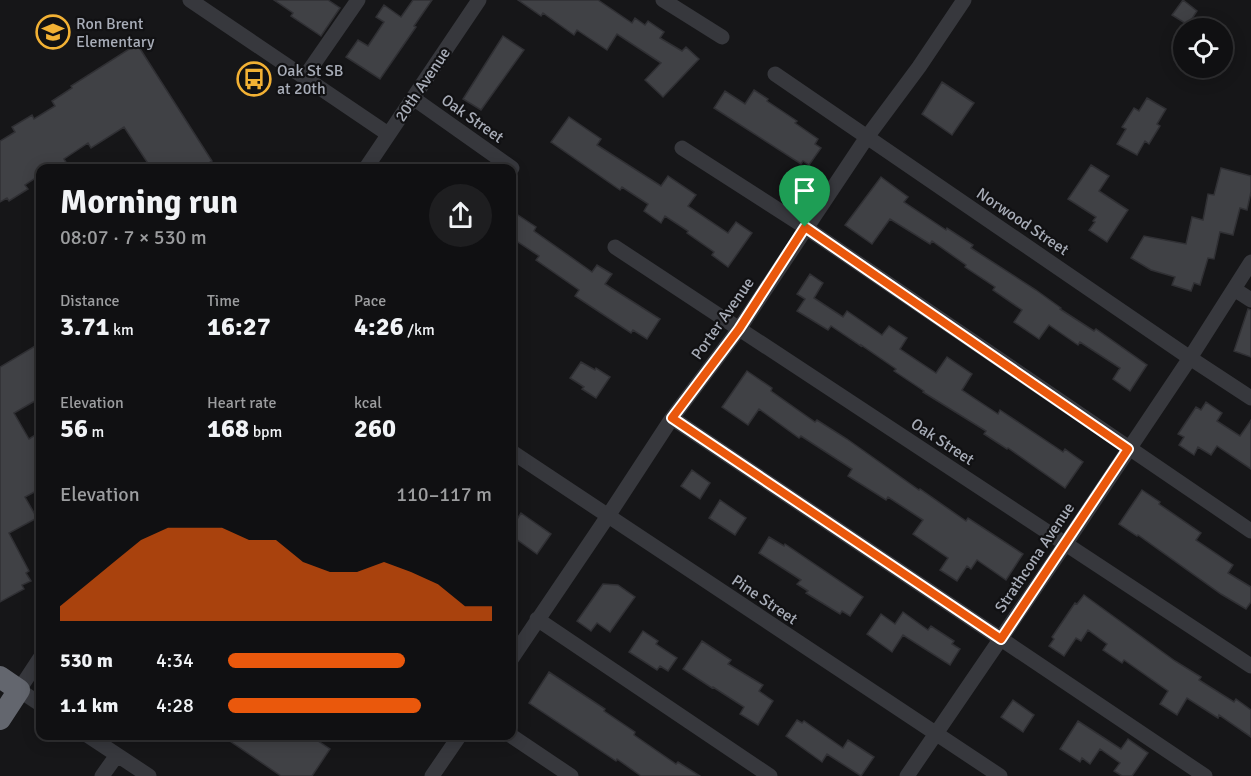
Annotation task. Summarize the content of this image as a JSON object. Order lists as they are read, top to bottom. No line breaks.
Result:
{"streets":{"street":["20th Avenue","Oak Street","Norwood Street","Porter Avenue","Strathcona Avenue","Pine Street"]},"crossings":[["20th Avenue","Oak Street"],["Oak Street","Porter Avenue"],["Oak Street","Strathcona Avenue"],["Norwood Street","Porter Avenue"],["Norwood Street","Strathcona Avenue"],["Porter Avenue","Pine Street"],["Strathcona Avenue","Pine Street"]],"places":{"school or university":["Ron Brent Elementary"],"bus stop":["Oak St SB at 20th"]},"page":{"heading":["Morning run","08:07 · 7 × 530 m"],"stats":[["Distance","3.71 km"],["Time","16:27"],["Pace","4:26 /km"],["Elevation","56 m"],["Heart rate","168 bpm"],["kcal","260"]],"chart":["Elevation","110–117 m"],"list":[{"name":"530 m","note":"4:34"},{"name":"1.1 km","note":"4:28"}]}}
